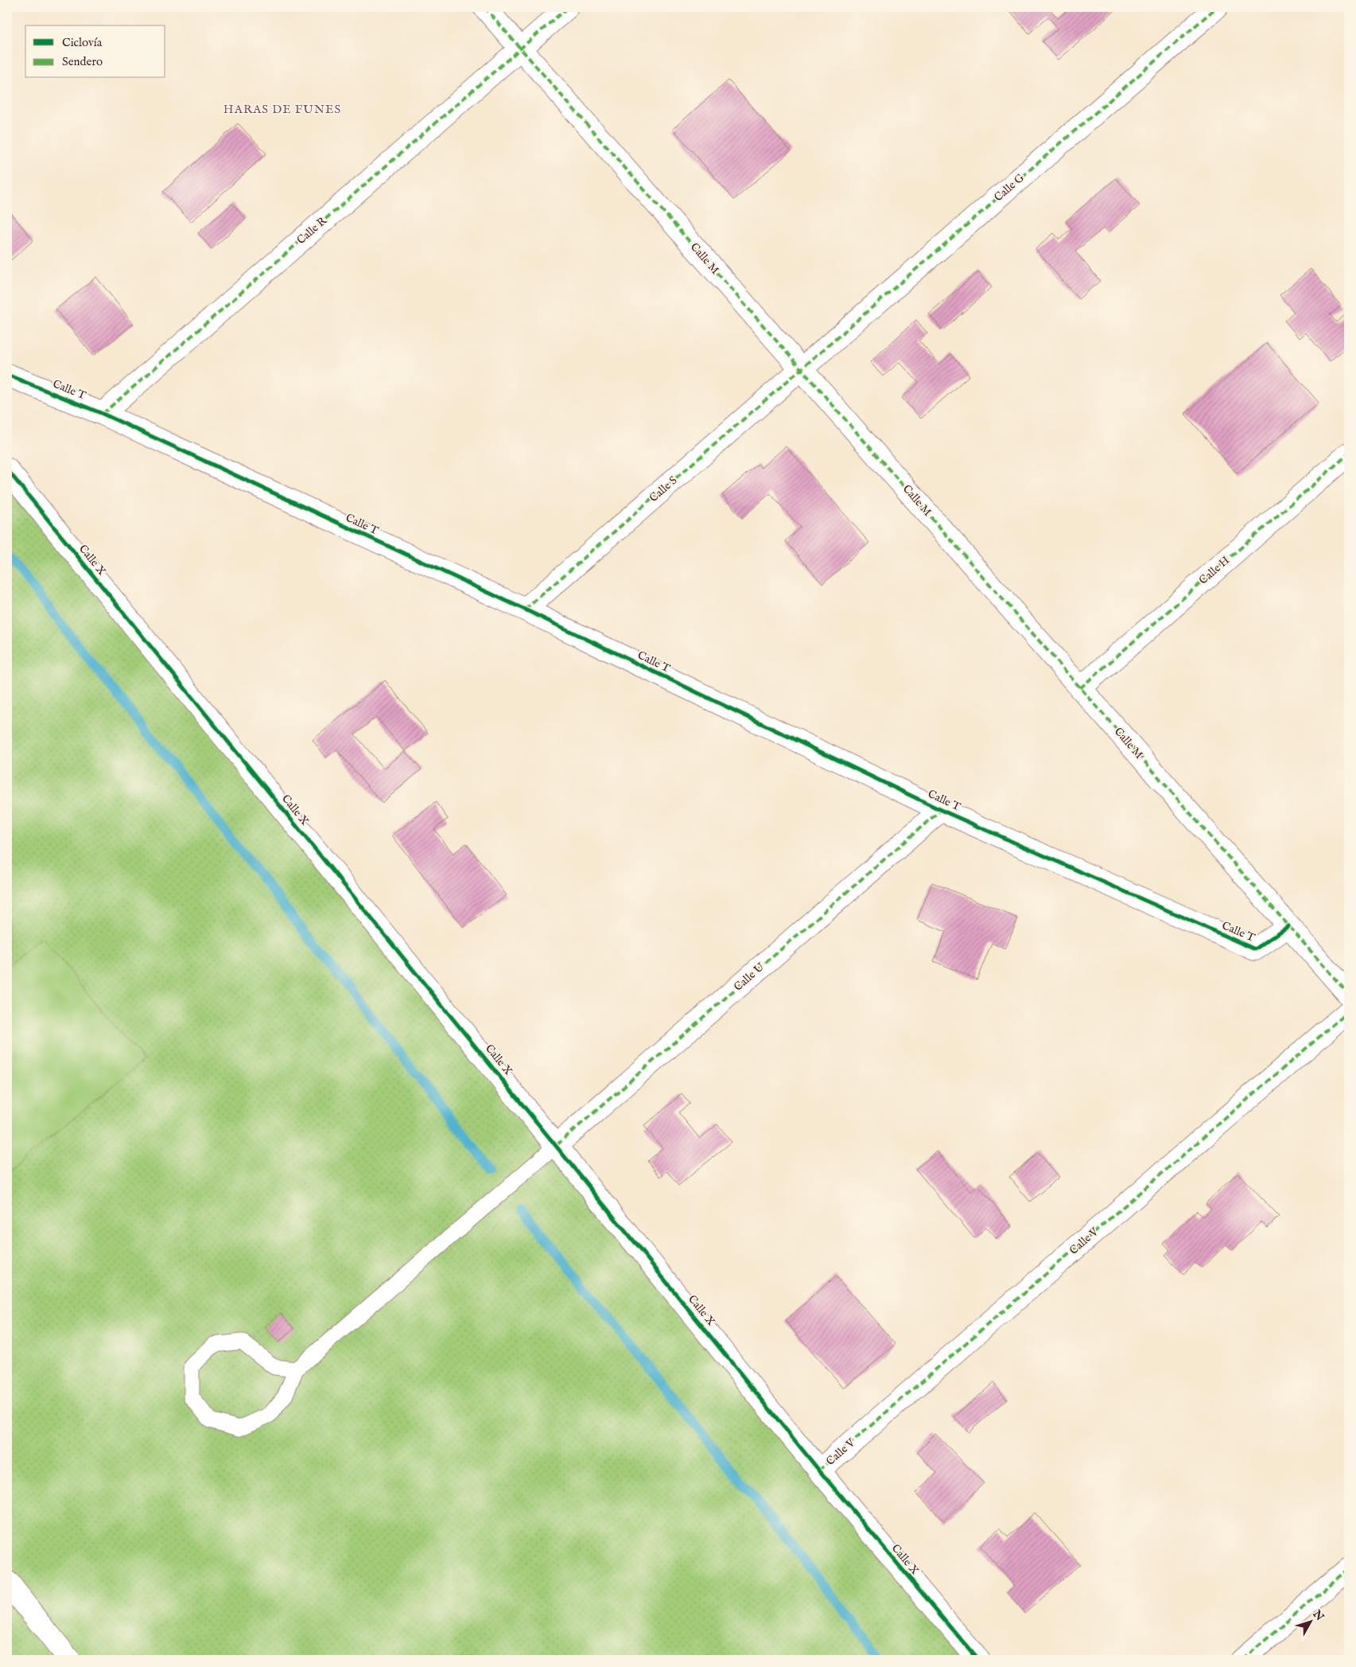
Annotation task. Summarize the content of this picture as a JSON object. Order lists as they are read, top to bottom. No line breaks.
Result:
{"streets":{"street":["Calle G","Calle R","Calle M","Calle T","Calle S","Calle X","Calle H","Calle U","Calle V"]},"crossings":[["Calle G","Calle M"],["Calle G","Calle S"],["Calle R","Calle M"],["Calle R","Calle T"],["Calle M","Calle T"],["Calle M","Calle S"],["Calle M","Calle H"],["Calle T","Calle S"],["Calle T","Calle U"],["Calle X","Calle U"],["Calle X","Calle V"]],"districts":["HARAS DE FUNES"],"legend":["Ciclovía","Sendero"],"north":"top right"}
